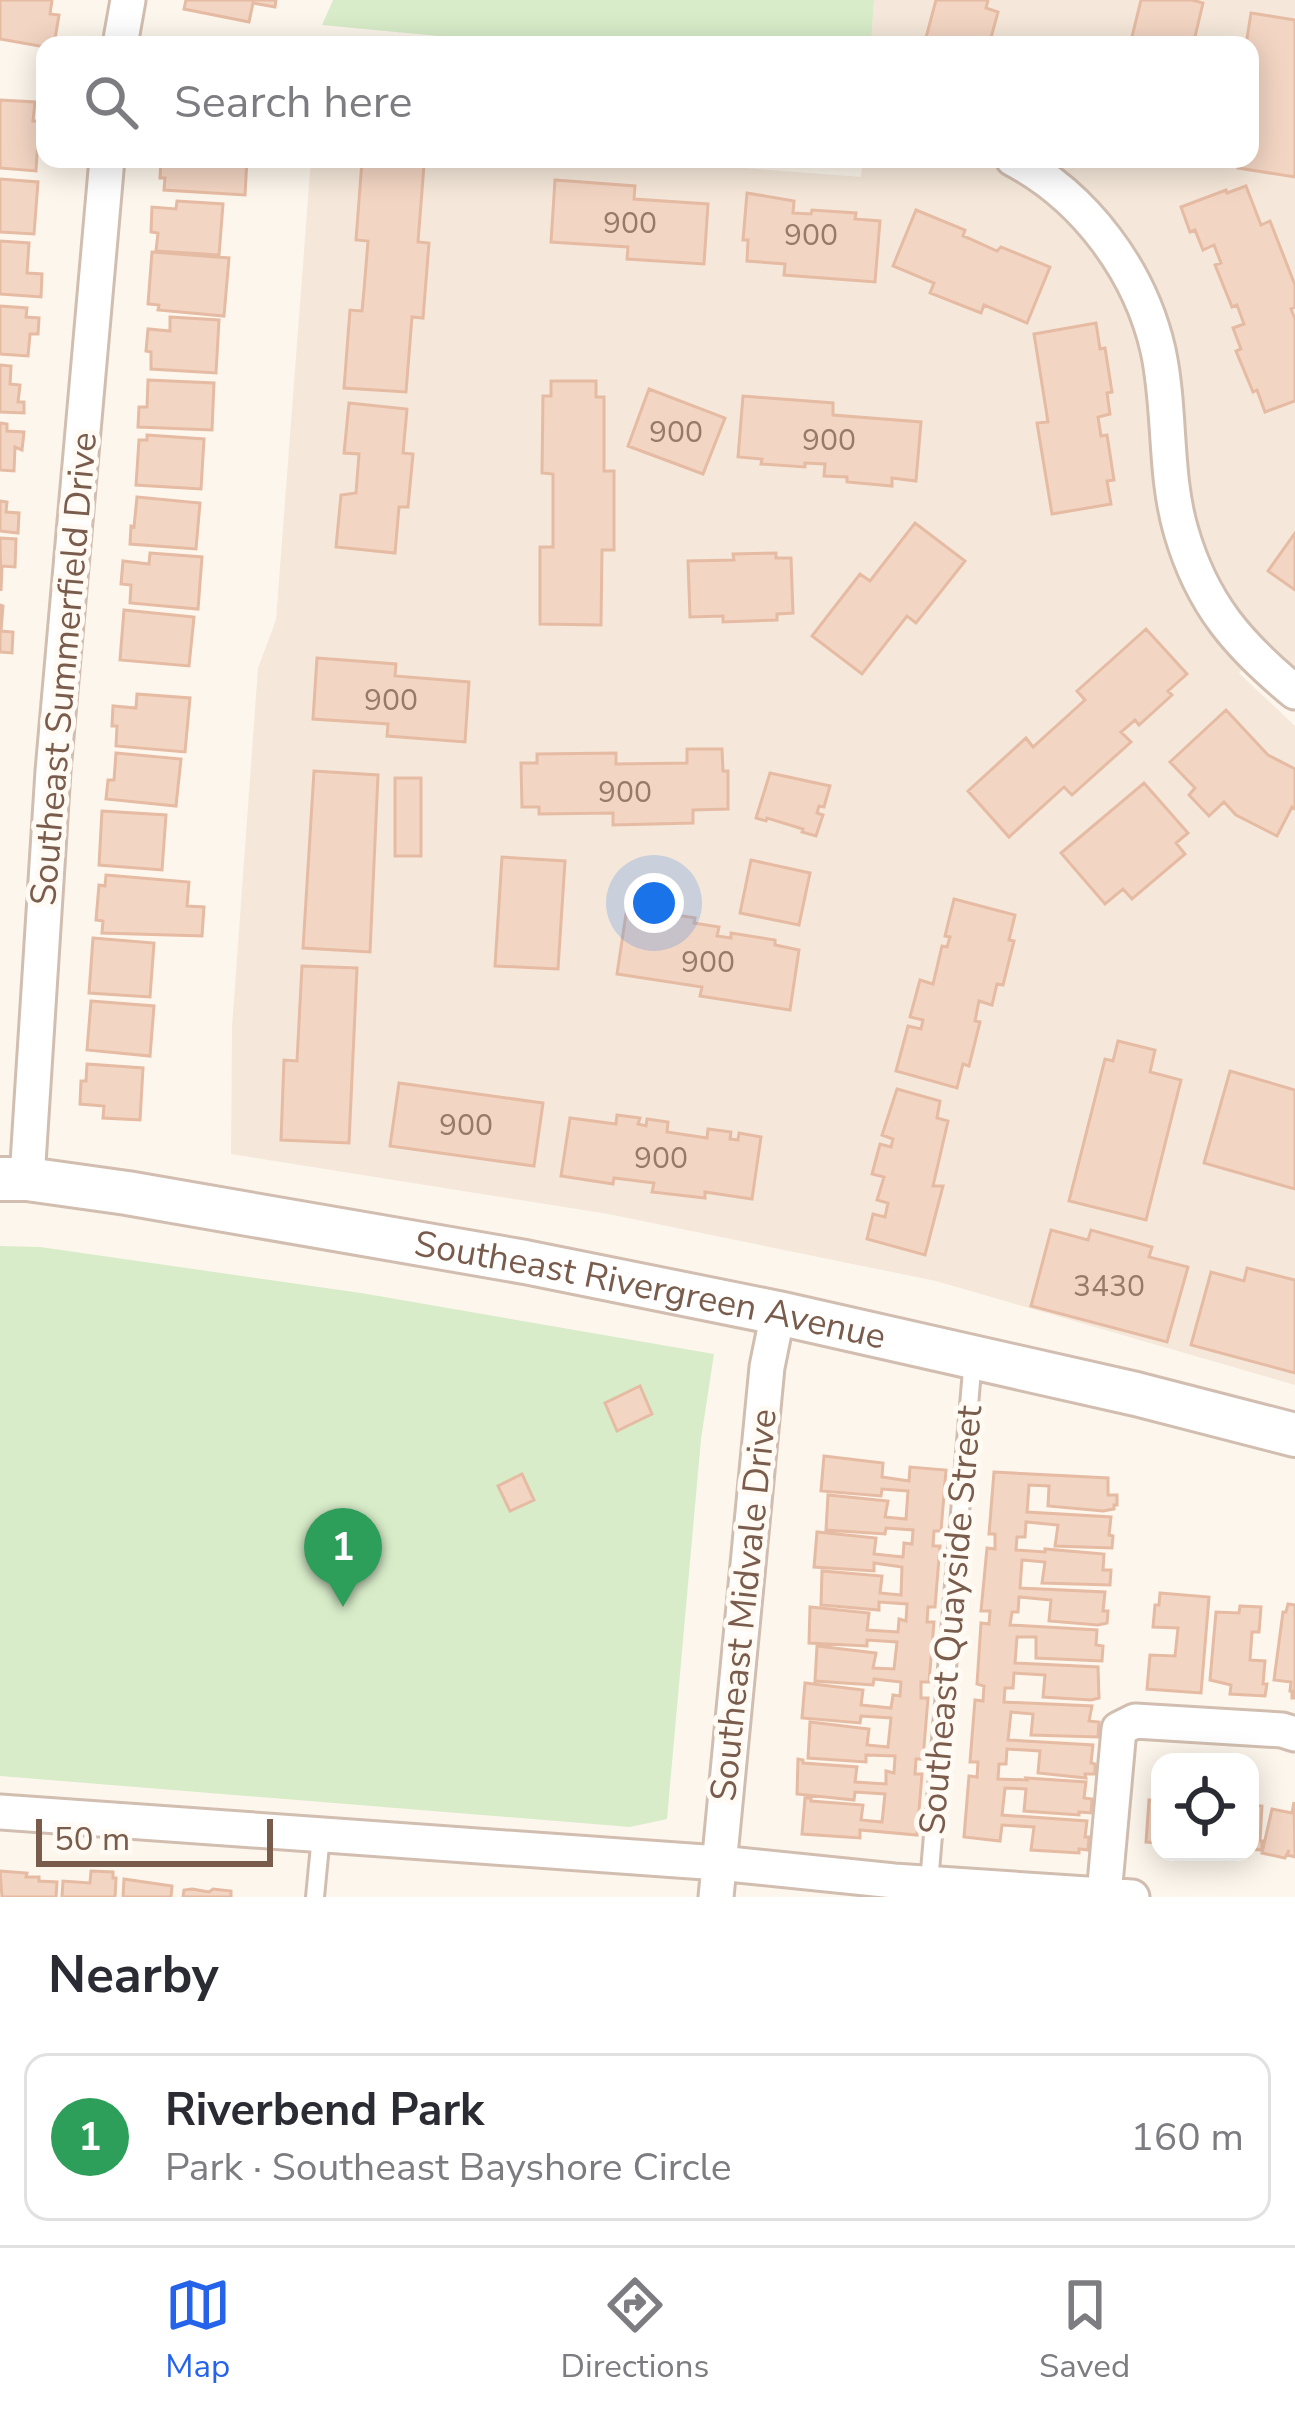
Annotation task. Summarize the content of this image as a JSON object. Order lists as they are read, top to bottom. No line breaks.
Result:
{"streets":{"street":["Southeast Summerfield Drive","Southeast Rivergreen Avenue","Southeast Midvale Drive"],"lane":["Southeast Quayside Street"]},"crossings":[["Southeast Summerfield Drive","Southeast Rivergreen Avenue"],["Southeast Rivergreen Avenue","Southeast Midvale Drive"],["Southeast Rivergreen Avenue","Southeast Quayside Street"]],"house_numbers":["900","900","900","900","900","900","900","900","900","3430"],"scale_bar":"50 m","page":{"search":"Search here","pins":"1","scale":"50 m","heading":"Nearby","list":[{"mark":"1","name":"Riverbend Park","note":"Park · Southeast Bayshore Circle","value":"160 m"}],"nav":["Map","Directions","Saved"]}}
